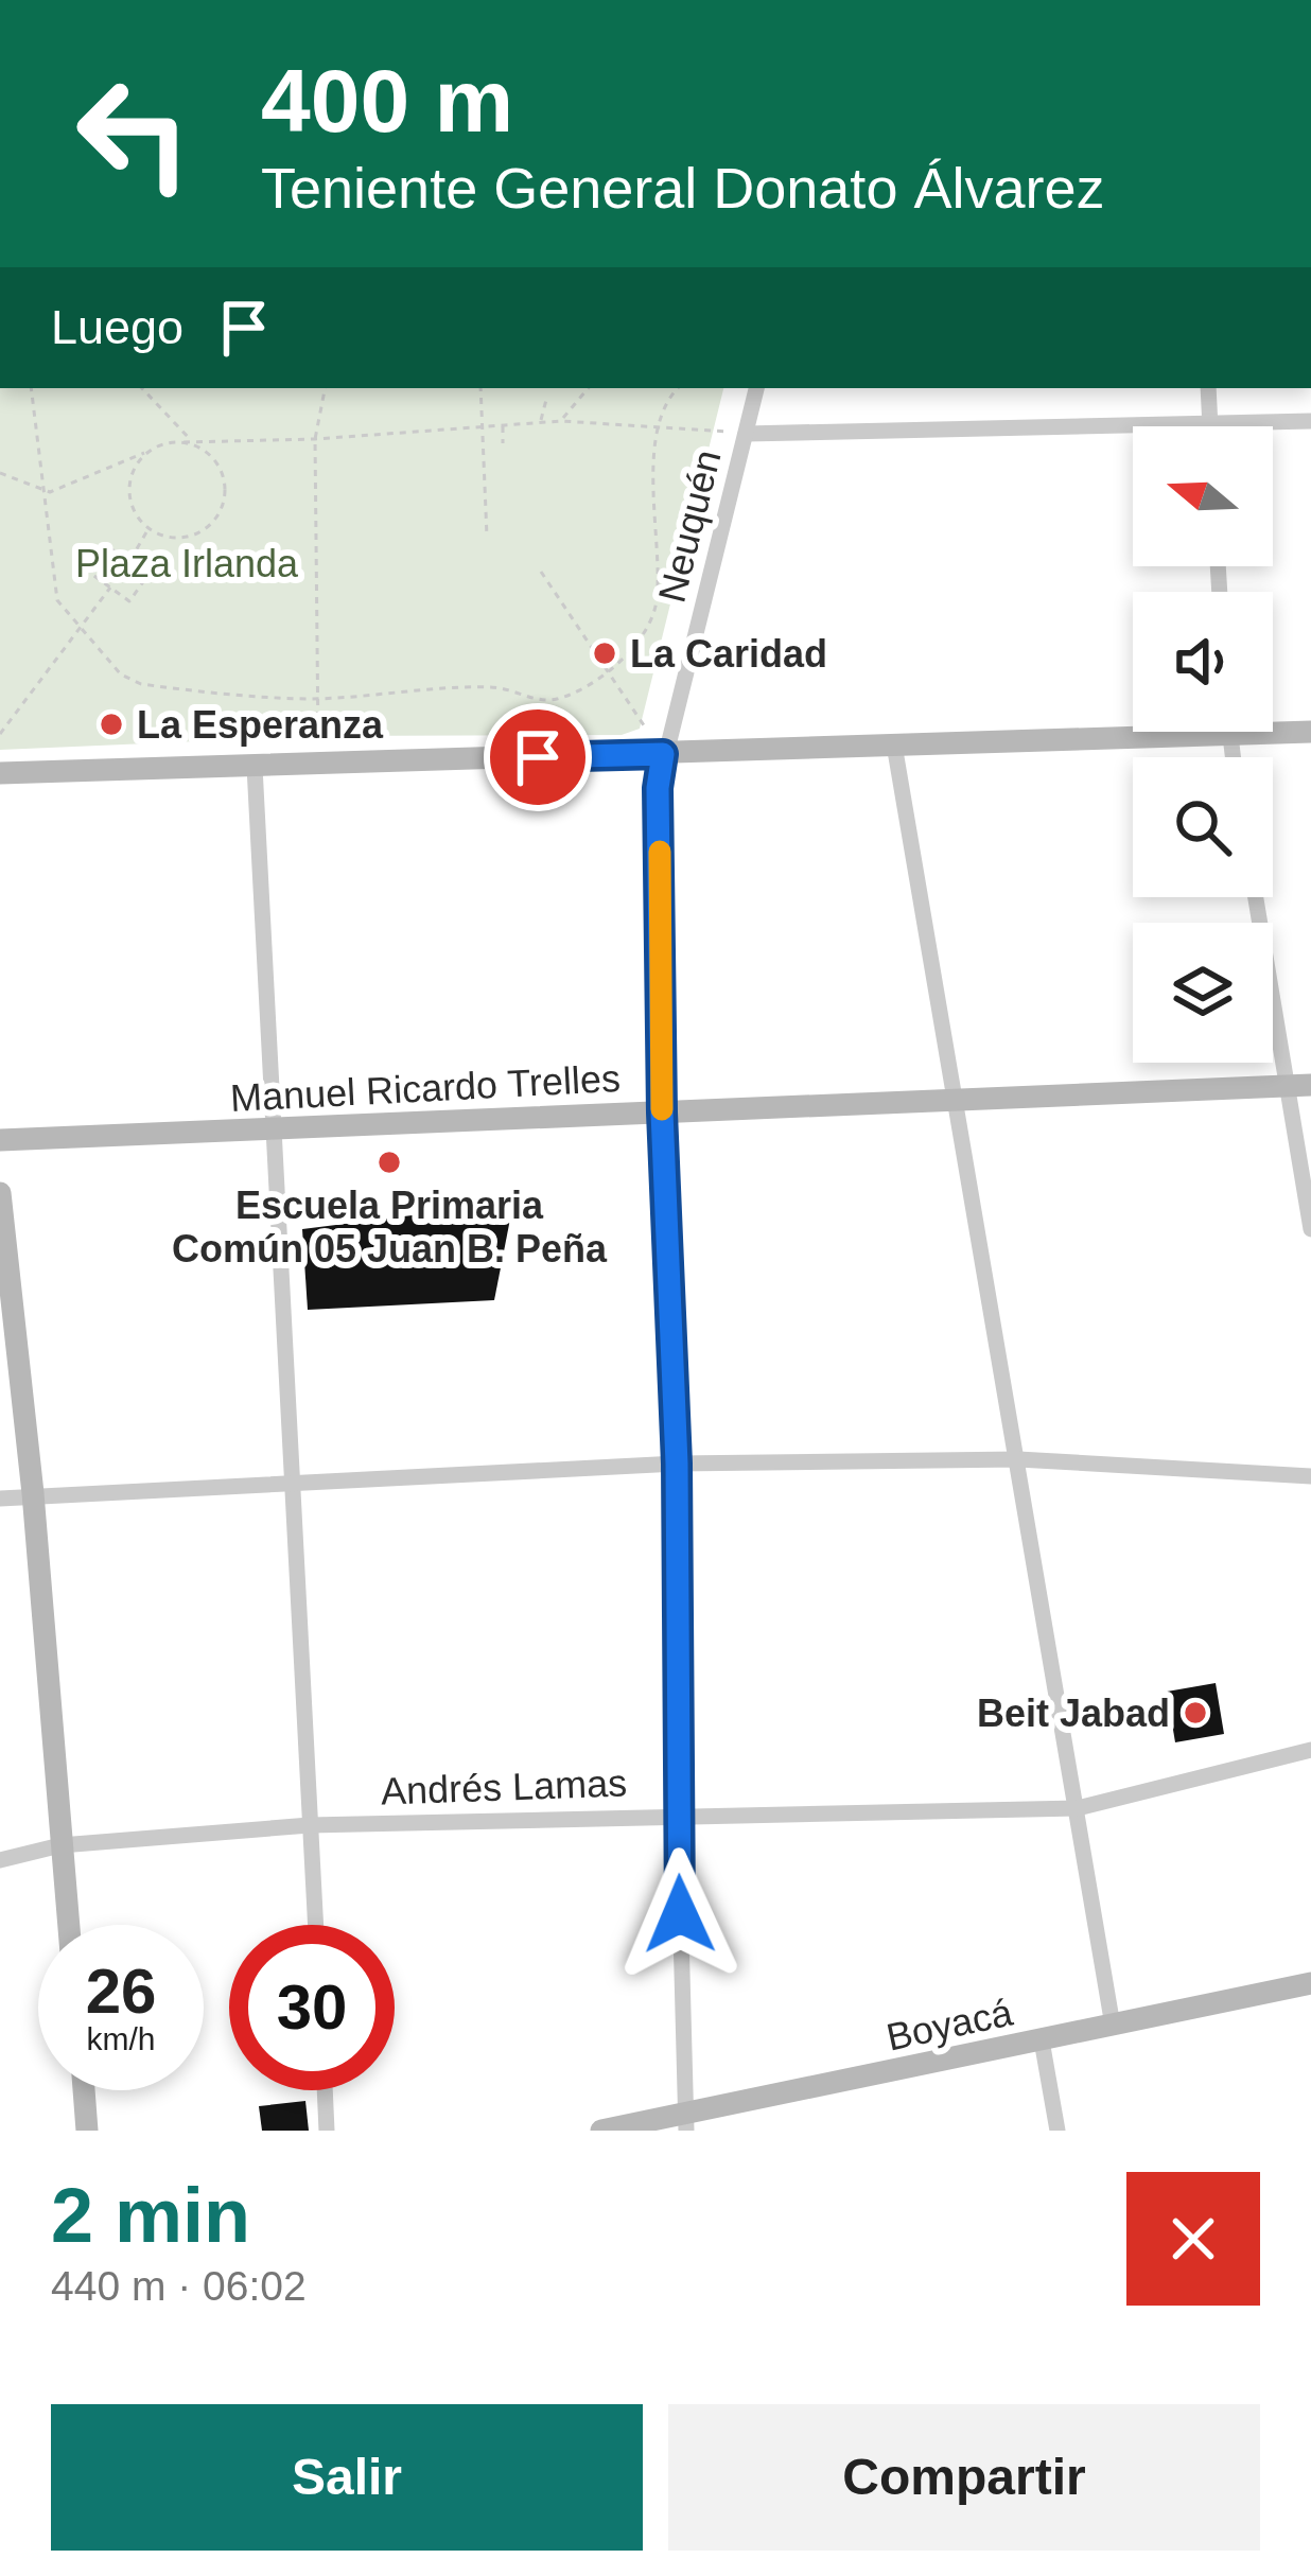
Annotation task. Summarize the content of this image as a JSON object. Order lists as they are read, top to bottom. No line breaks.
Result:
{"streets":{"street":["Neuquén","Manuel Ricardo Trelles","Andrés Lamas","Boyacá"]},"crossings":[["Neuquén","Manuel Ricardo Trelles"],["Neuquén","Andrés Lamas"],["Neuquén","Boyacá"]],"parks":["Plaza Irlanda"],"places":["La Caridad","La Esperanza","Escuela Primaria Común 05 Juan B. Peña","Beit Jabad"],"north":"left","page":{"turn":["400 m","Teniente General Donato Álvarez"],"then":"Luego","speed":"26 km/h","limit":"30","heading":["2 min","440 m · 06:02"],"buttons":["Salir","Compartir"]}}
